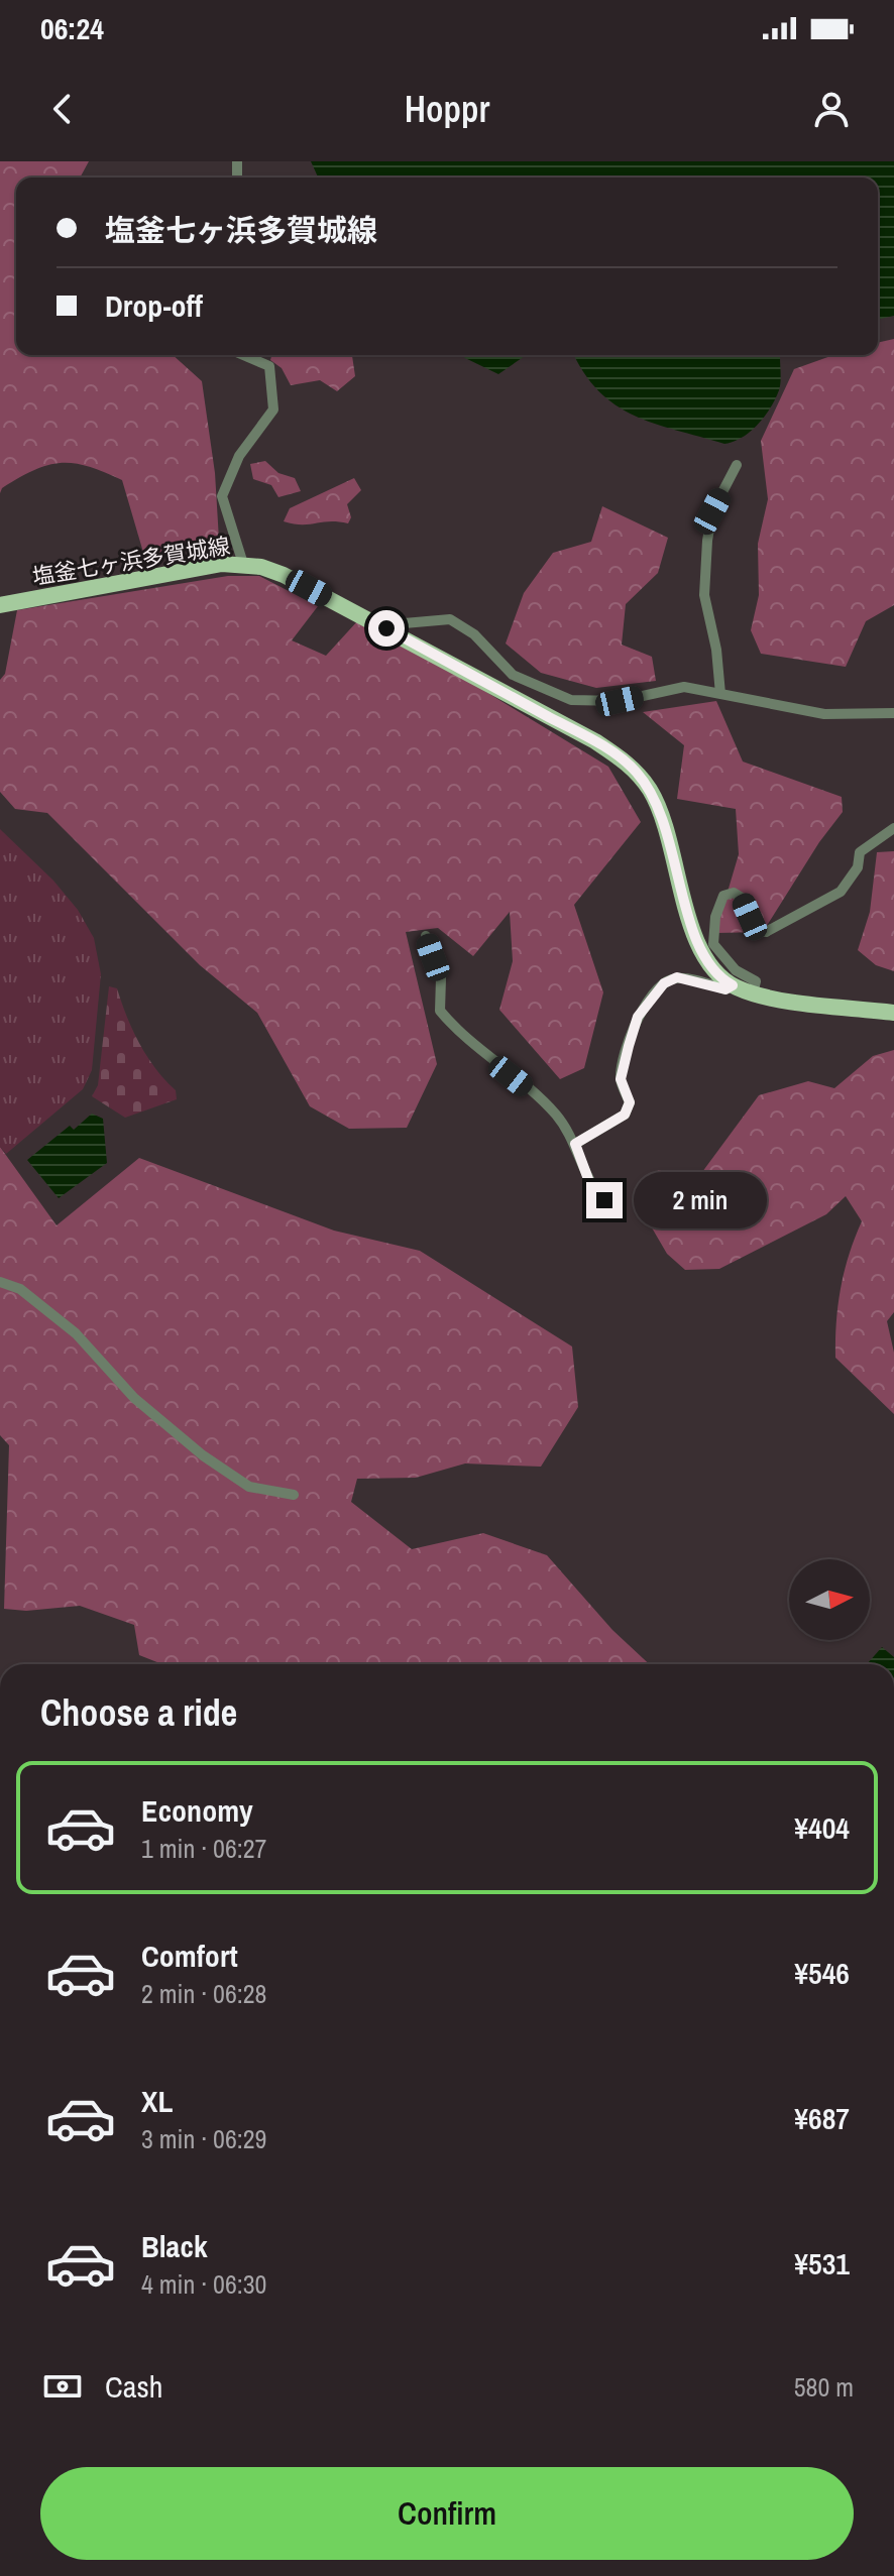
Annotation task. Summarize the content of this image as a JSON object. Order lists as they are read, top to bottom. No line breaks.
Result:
{"streets":{"main road":["塩釜七ヶ浜多賀城線"]},"north":"right","page":{"status":"06:24","header":"Hoppr","banner":["塩釜七ヶ浜多賀城線","Drop-off"],"bubble":"2 min","heading":"Choose a ride","list":[{"name":"Economy","note":"1 min · 06:27","value":"¥404"},{"name":"Comfort","note":"2 min · 06:28","value":"¥546"},{"name":"XL","note":"3 min · 06:29","value":"¥687"},{"name":"Black","note":"4 min · 06:30","value":"¥531"}],"pay":["Cash","580 m"],"buttons":"Confirm"}}
